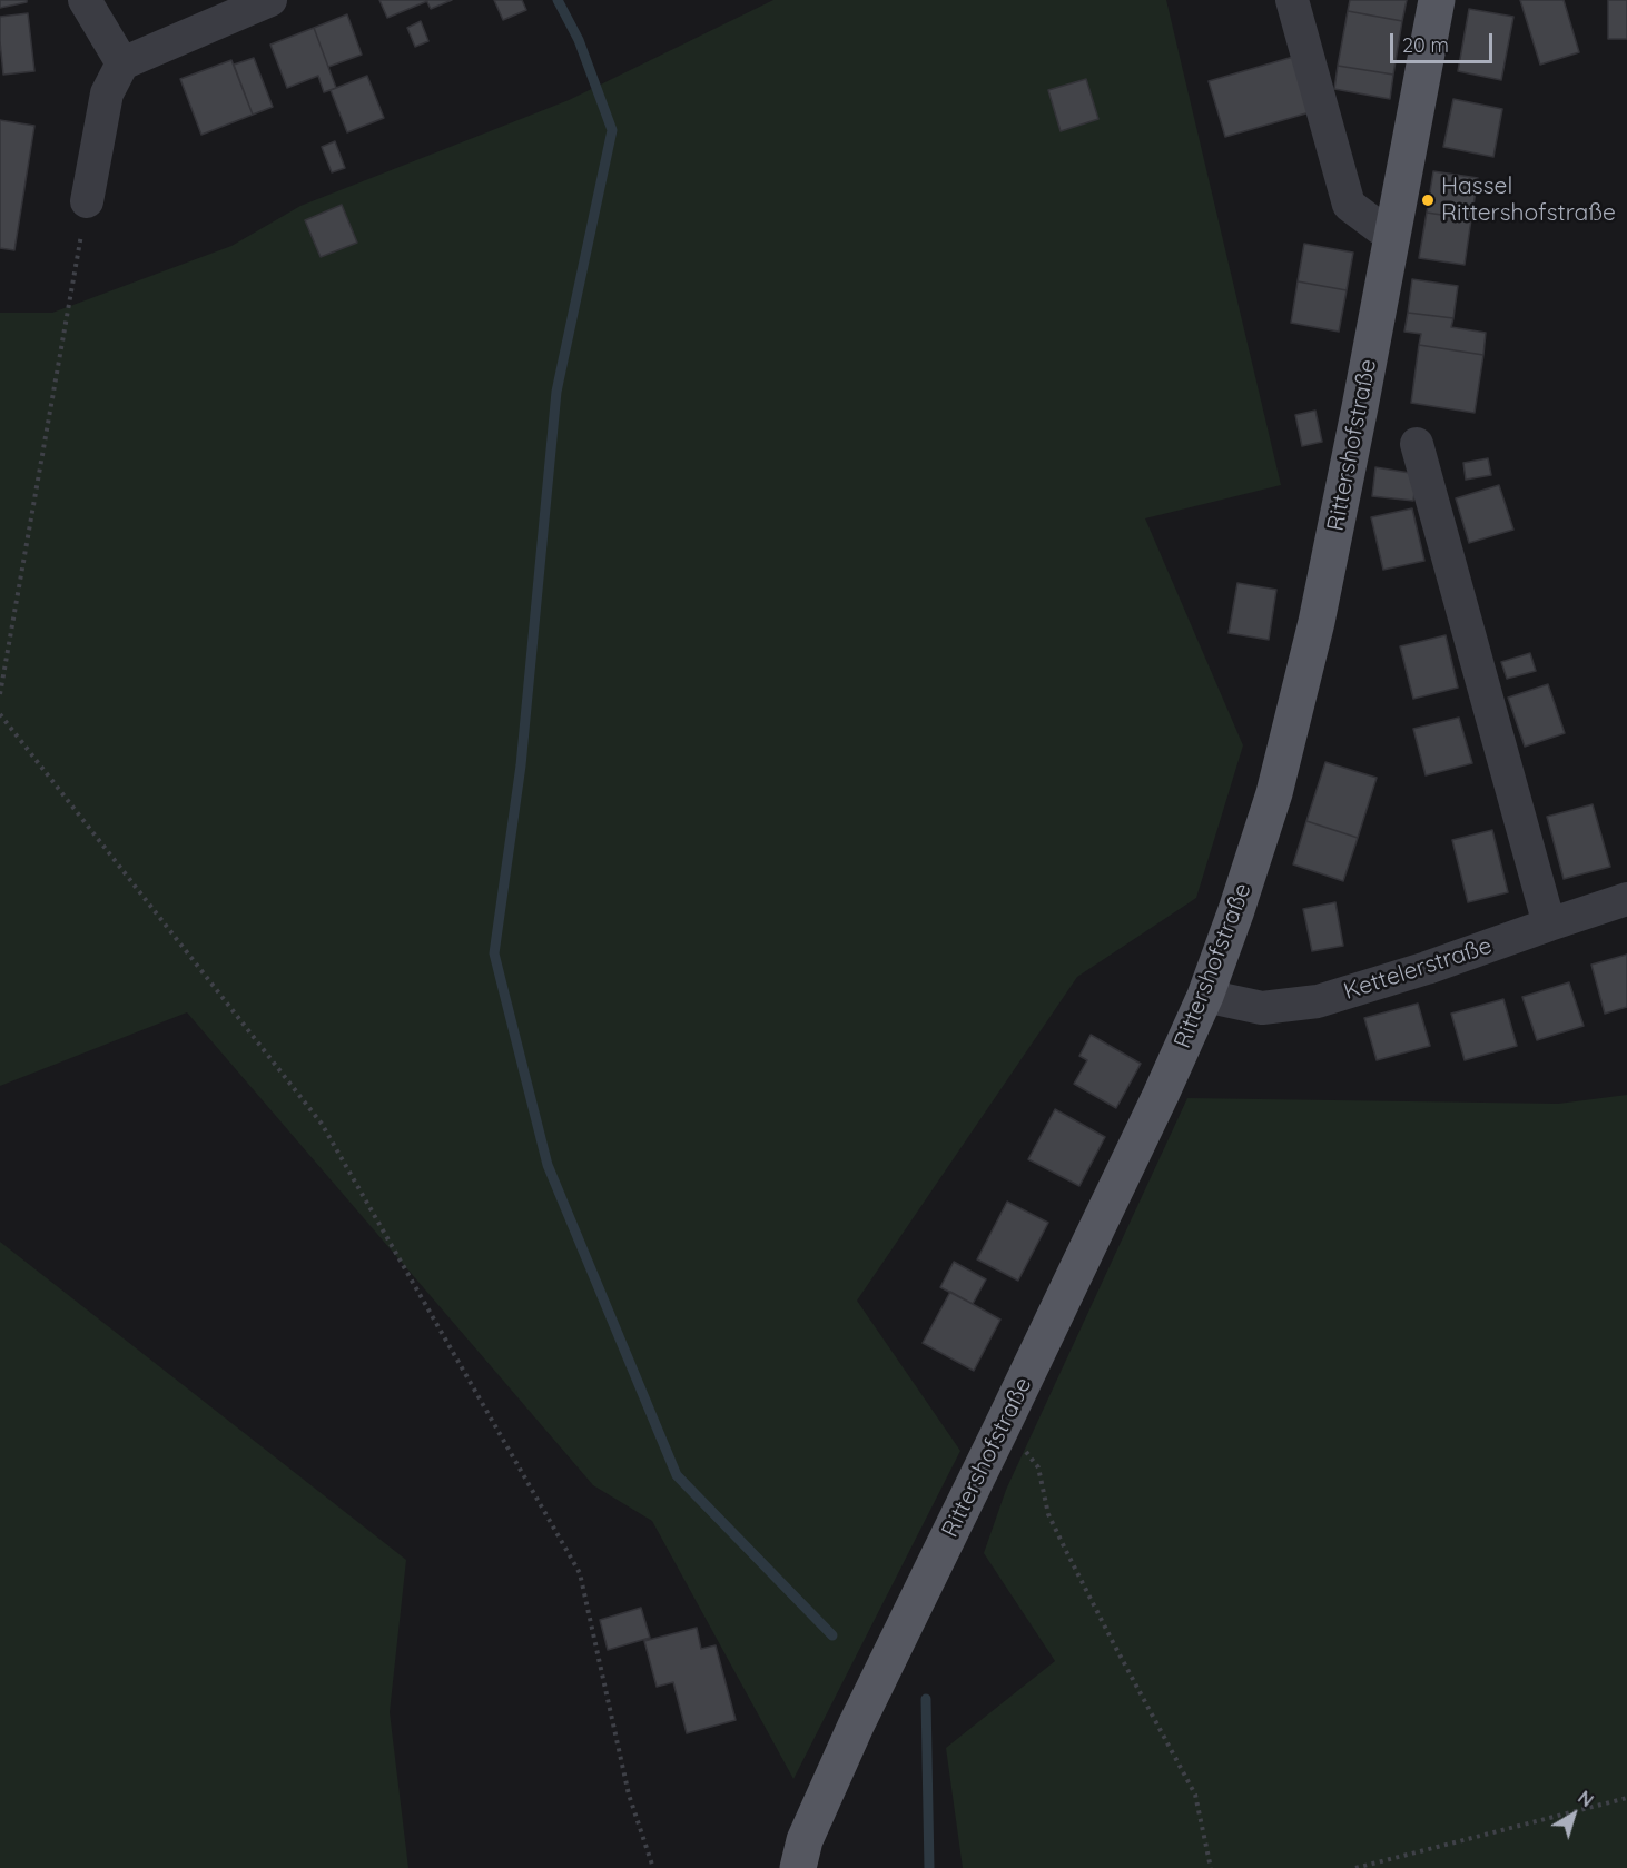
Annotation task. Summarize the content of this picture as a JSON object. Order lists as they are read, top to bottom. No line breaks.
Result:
{"streets":{"main road":["Rittershofstraße"],"street":["Kettelerstraße"]},"crossings":[["Rittershofstraße","Kettelerstraße"]],"places":["Hassel Rittershofstraße"],"scale_bar":"20 m","north":"top right"}
